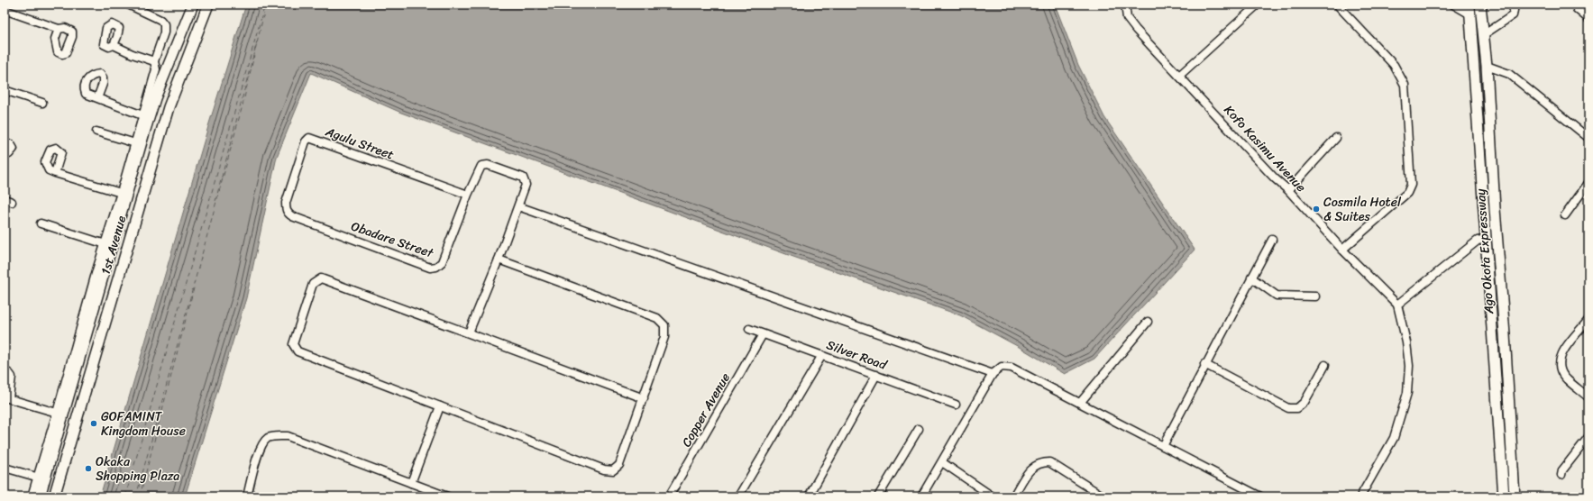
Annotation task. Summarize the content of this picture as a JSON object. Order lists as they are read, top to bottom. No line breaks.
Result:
{"streets":{"main road":["1st Avenue","Ago Okota Expressway"],"street":["Agulu Street","Kofo Kasimu Avenue","Obadare Street","Silver Road","Copper Avenue"]},"crossings":[["Agulu Street","Obadare Street"],["Silver Road","Copper Avenue"]],"places":["Cosmila Hotel & Suites","GOFAMINT Kingdom House","Okaka Shopping Plaza"]}
